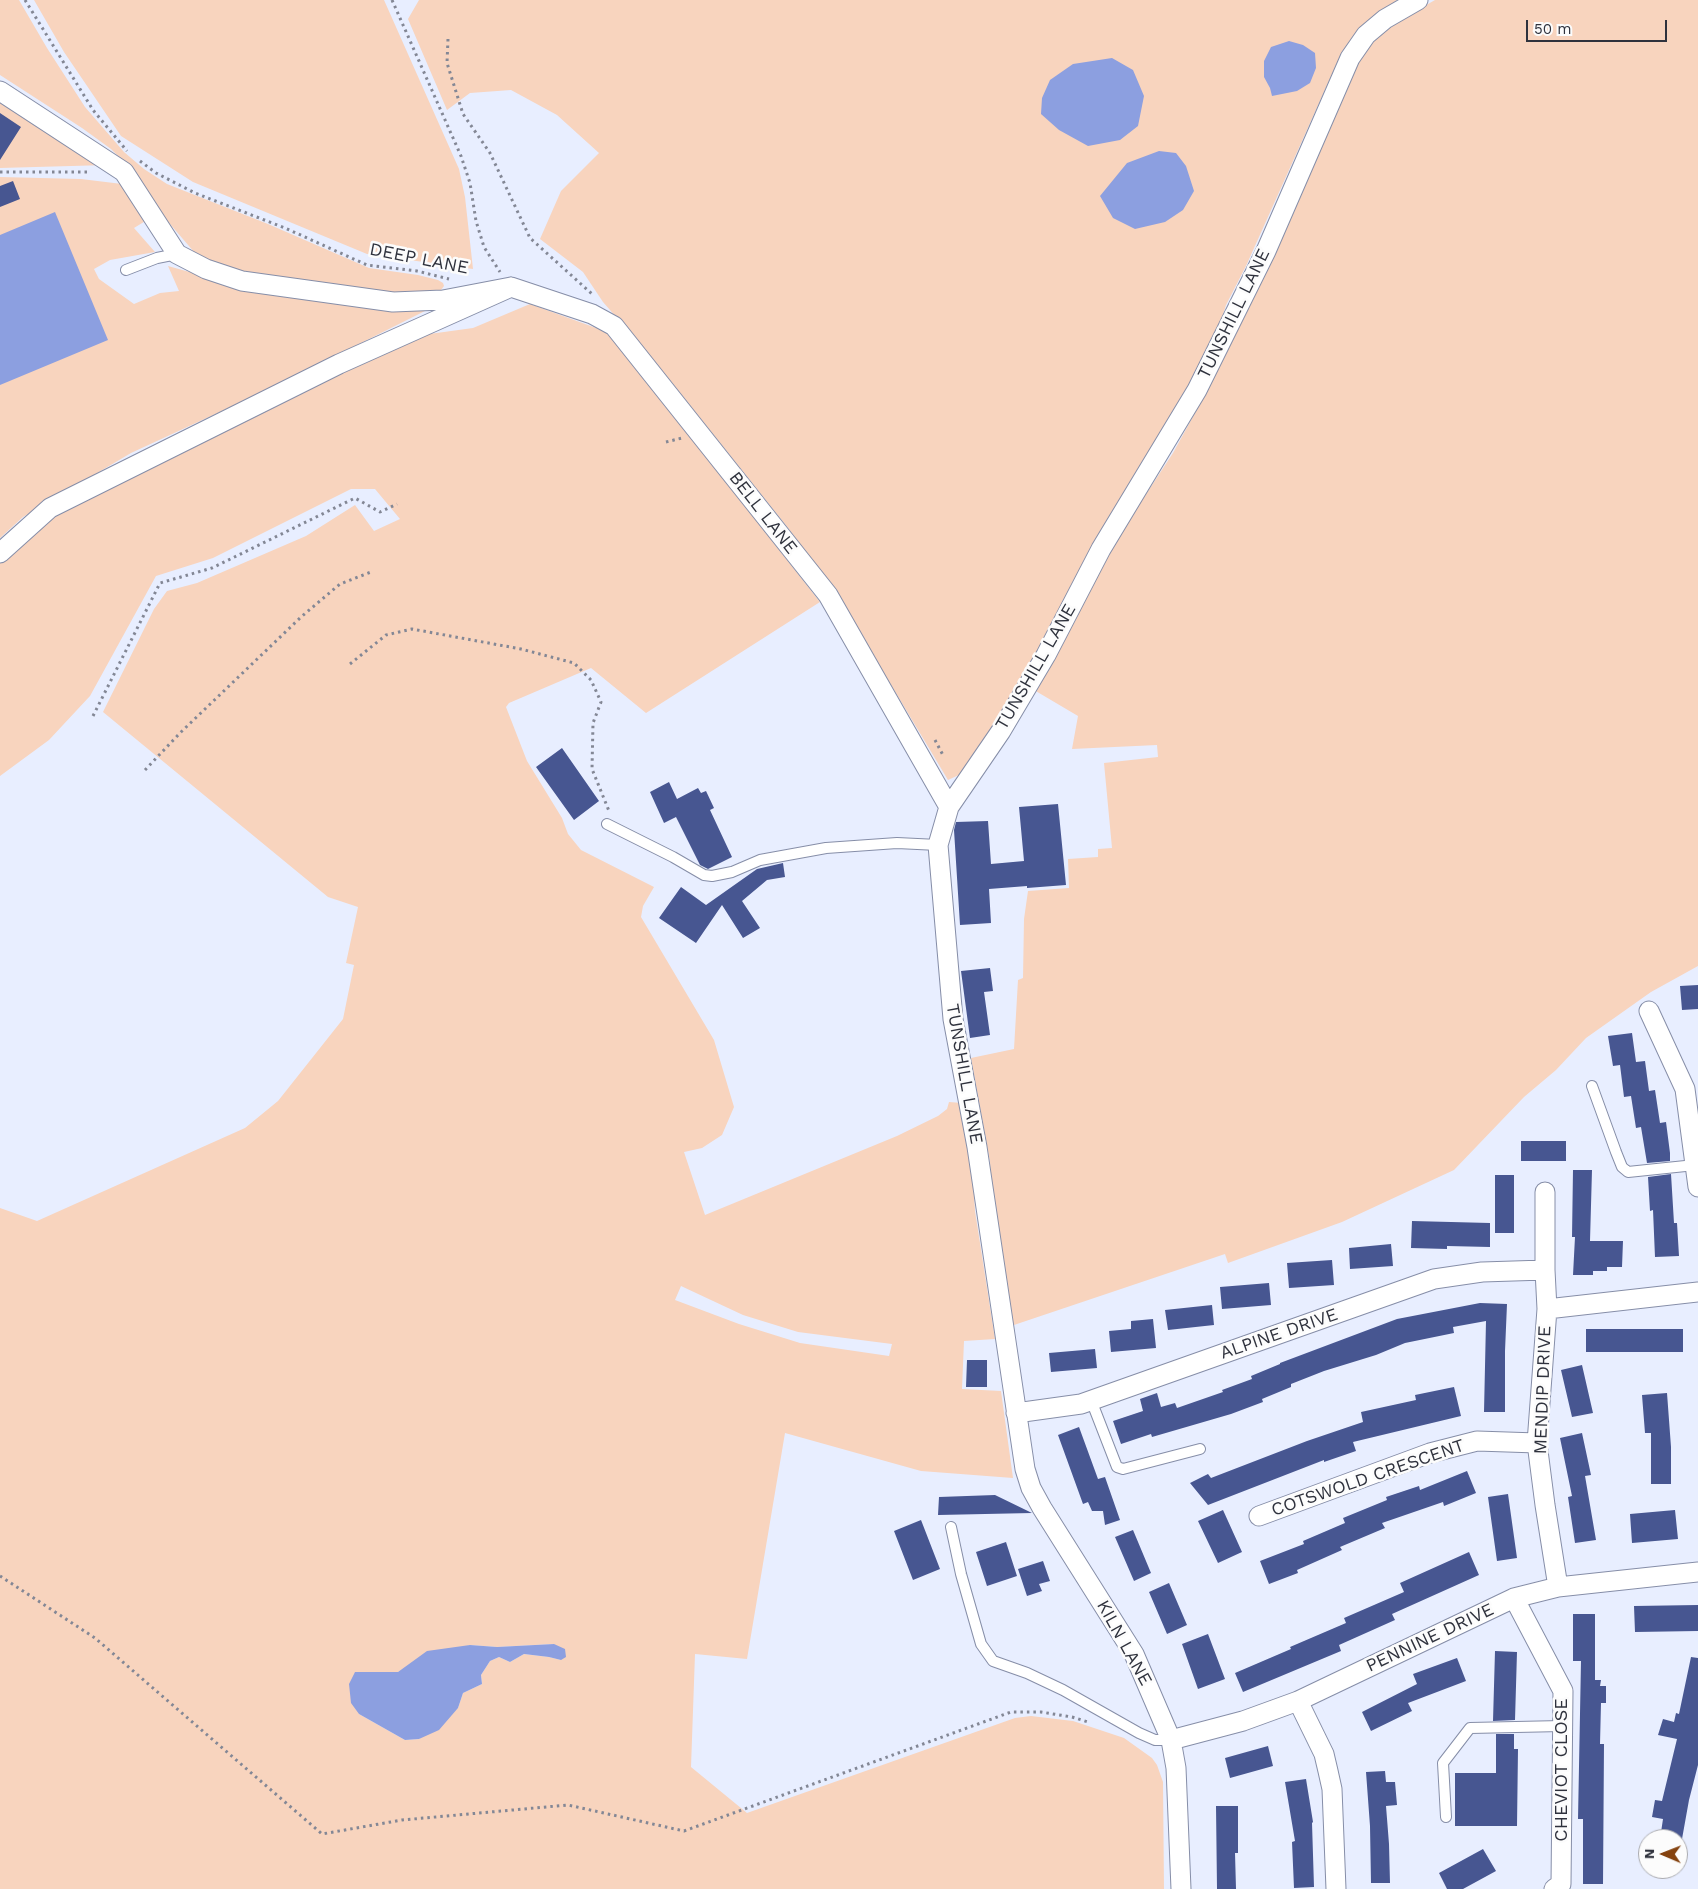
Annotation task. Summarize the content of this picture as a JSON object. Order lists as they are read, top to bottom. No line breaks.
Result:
{"streets":{"street":["TUNSHILL LANE","BELL LANE","ALPINE DRIVE","MENDIP DRIVE","COTSWOLD CRESCENT","PENNINE DRIVE","KILN LANE","CHEVIOT CLOSE"],"path":["DEEP LANE"]},"crossings":[["DEEP LANE","BELL LANE"],["TUNSHILL LANE","BELL LANE"],["TUNSHILL LANE","ALPINE DRIVE"],["TUNSHILL LANE","KILN LANE"],["ALPINE DRIVE","MENDIP DRIVE"],["ALPINE DRIVE","KILN LANE"],["MENDIP DRIVE","COTSWOLD CRESCENT"],["MENDIP DRIVE","PENNINE DRIVE"],["PENNINE DRIVE","KILN LANE"],["PENNINE DRIVE","CHEVIOT CLOSE"]],"scale_bar":"50 m","north":"left"}
